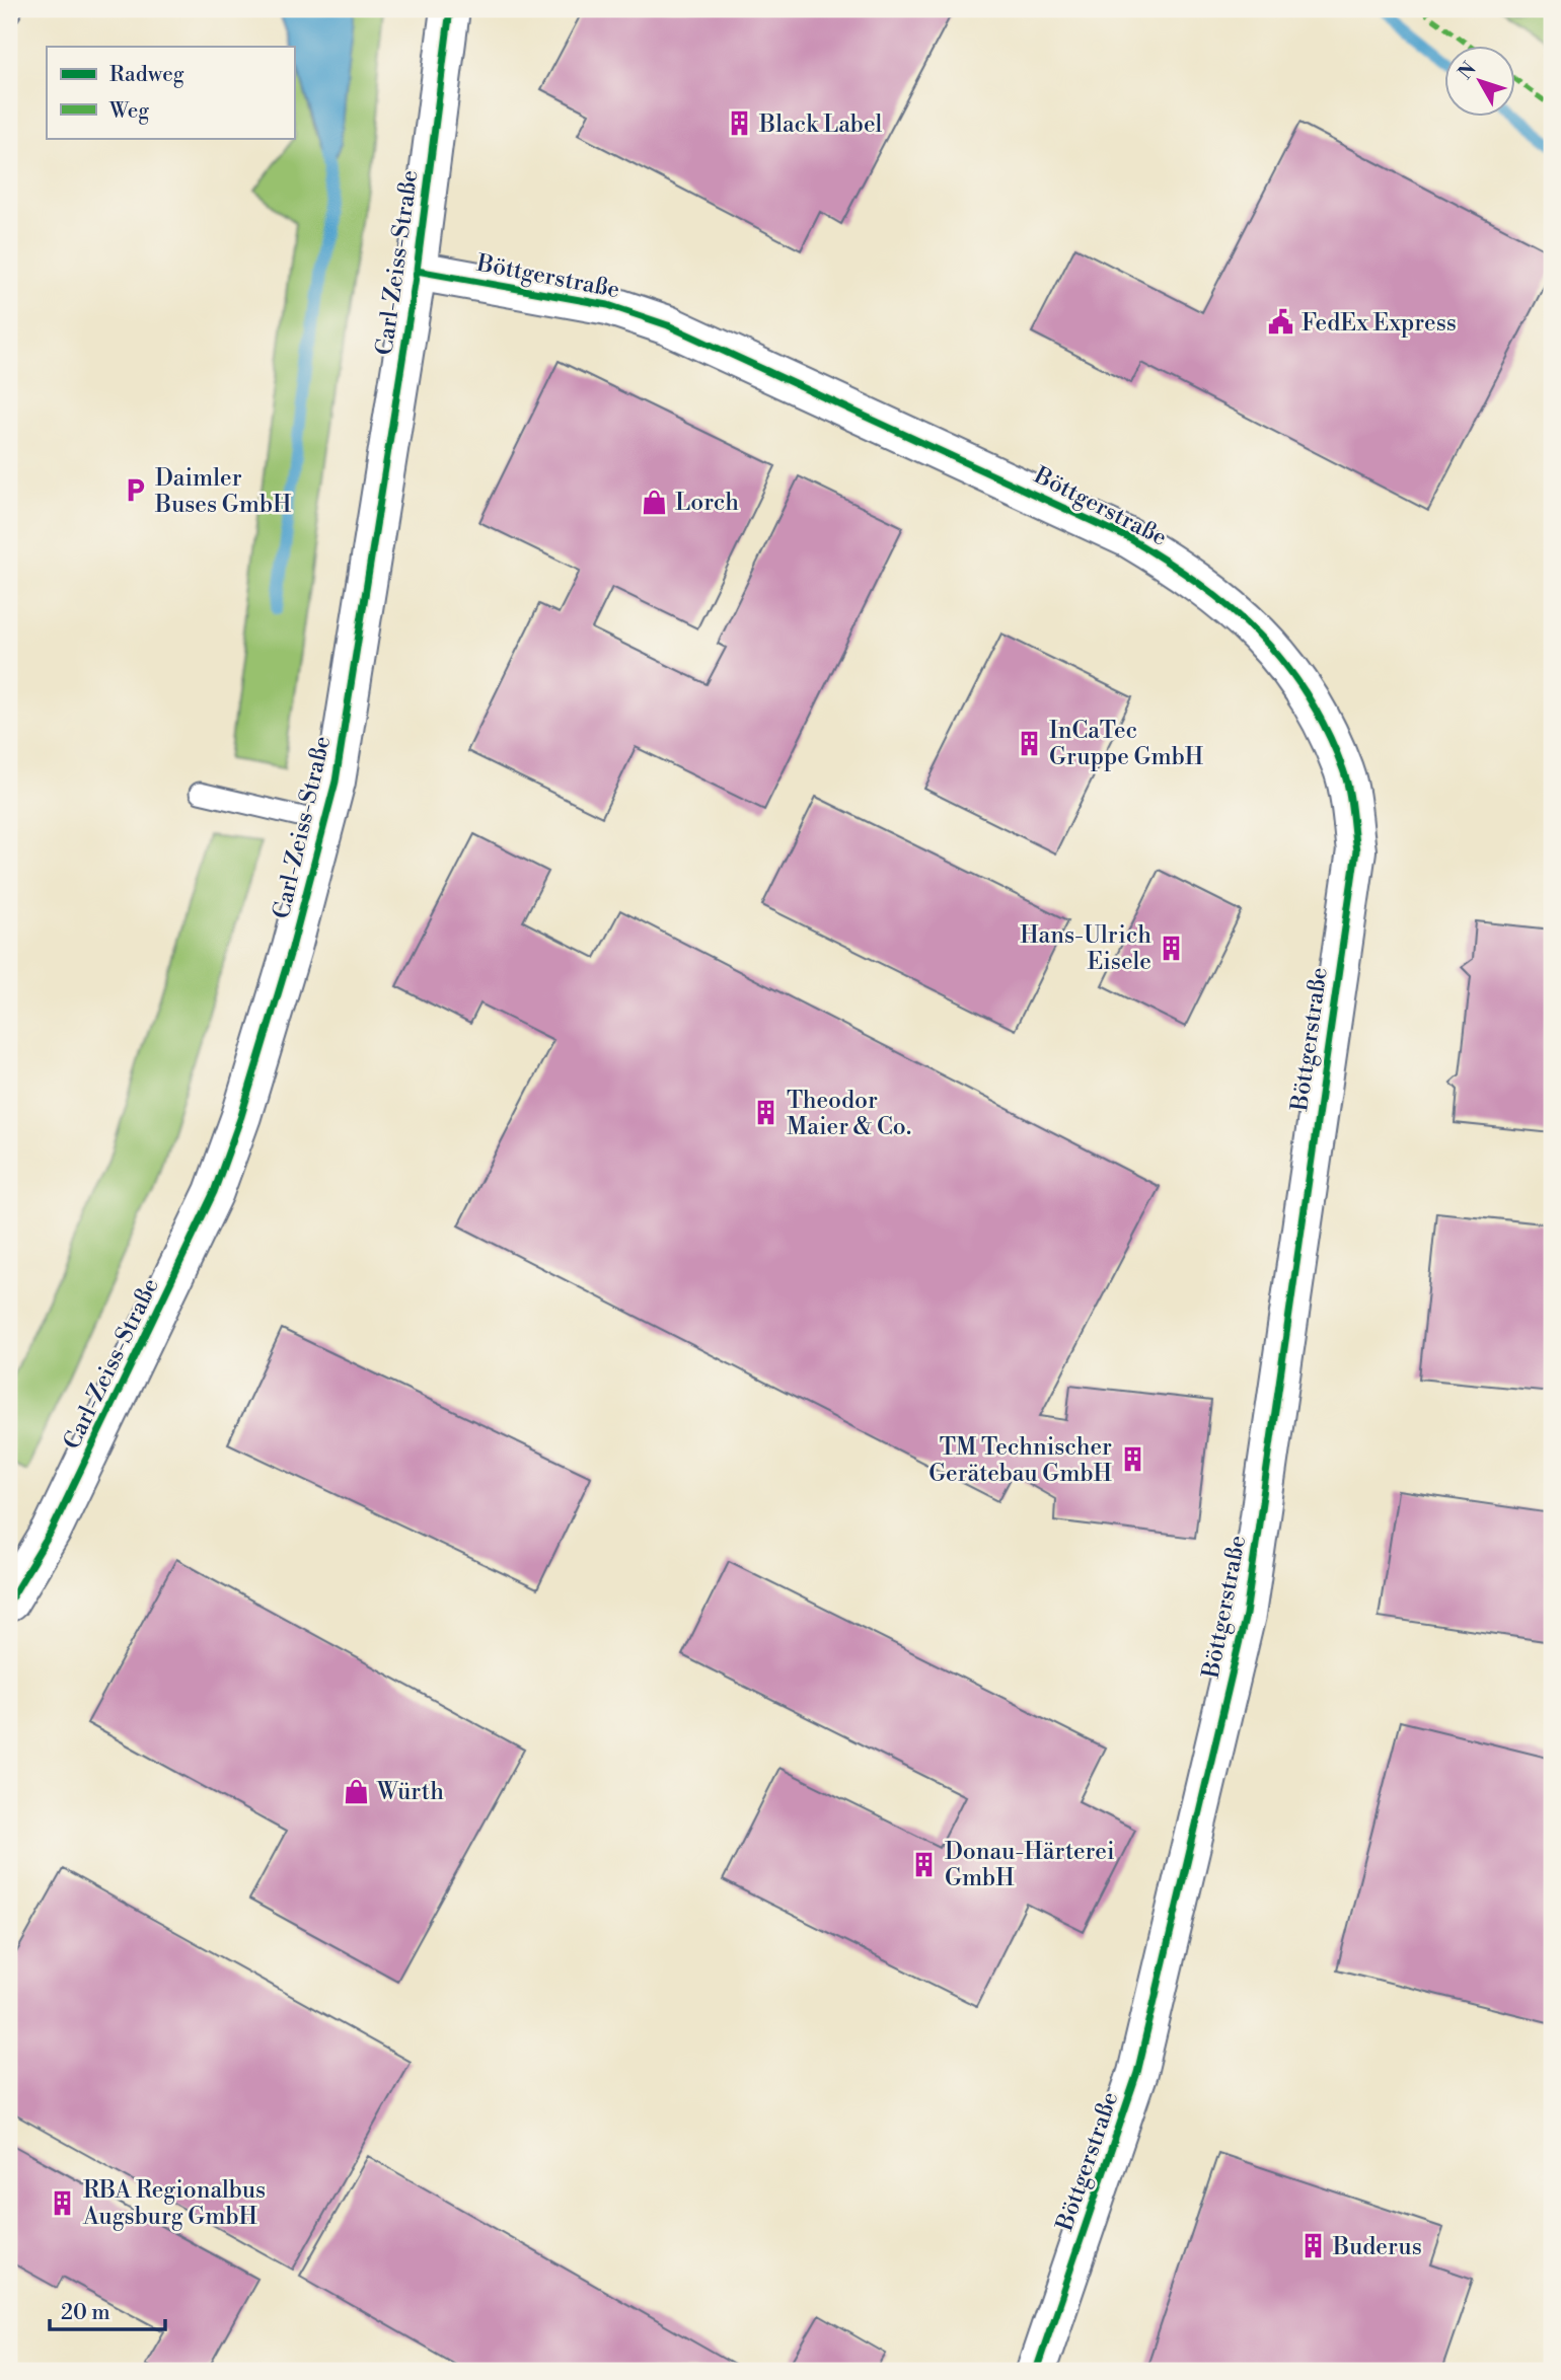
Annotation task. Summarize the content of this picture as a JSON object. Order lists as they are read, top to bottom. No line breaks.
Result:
{"streets":{"street":["Carl-Zeiss-Straße","Böttgerstraße"]},"crossings":[["Carl-Zeiss-Straße","Böttgerstraße"]],"places":{"building":["Black Label","InCaTec Gruppe GmbH","Hans-Ulrich Eisele","Theodor Maier & Co.","TM Technischer Gerätebau GmbH","Donau-Härterei GmbH","RBA Regionalbus Augsburg GmbH","Buderus"],"public building":["FedEx Express"],"parking":["Daimler Buses GmbH"],"shop":["Lorch","Würth"]},"legend":["Radweg","Weg"],"scale_bar":"20 m","north":"top left"}
